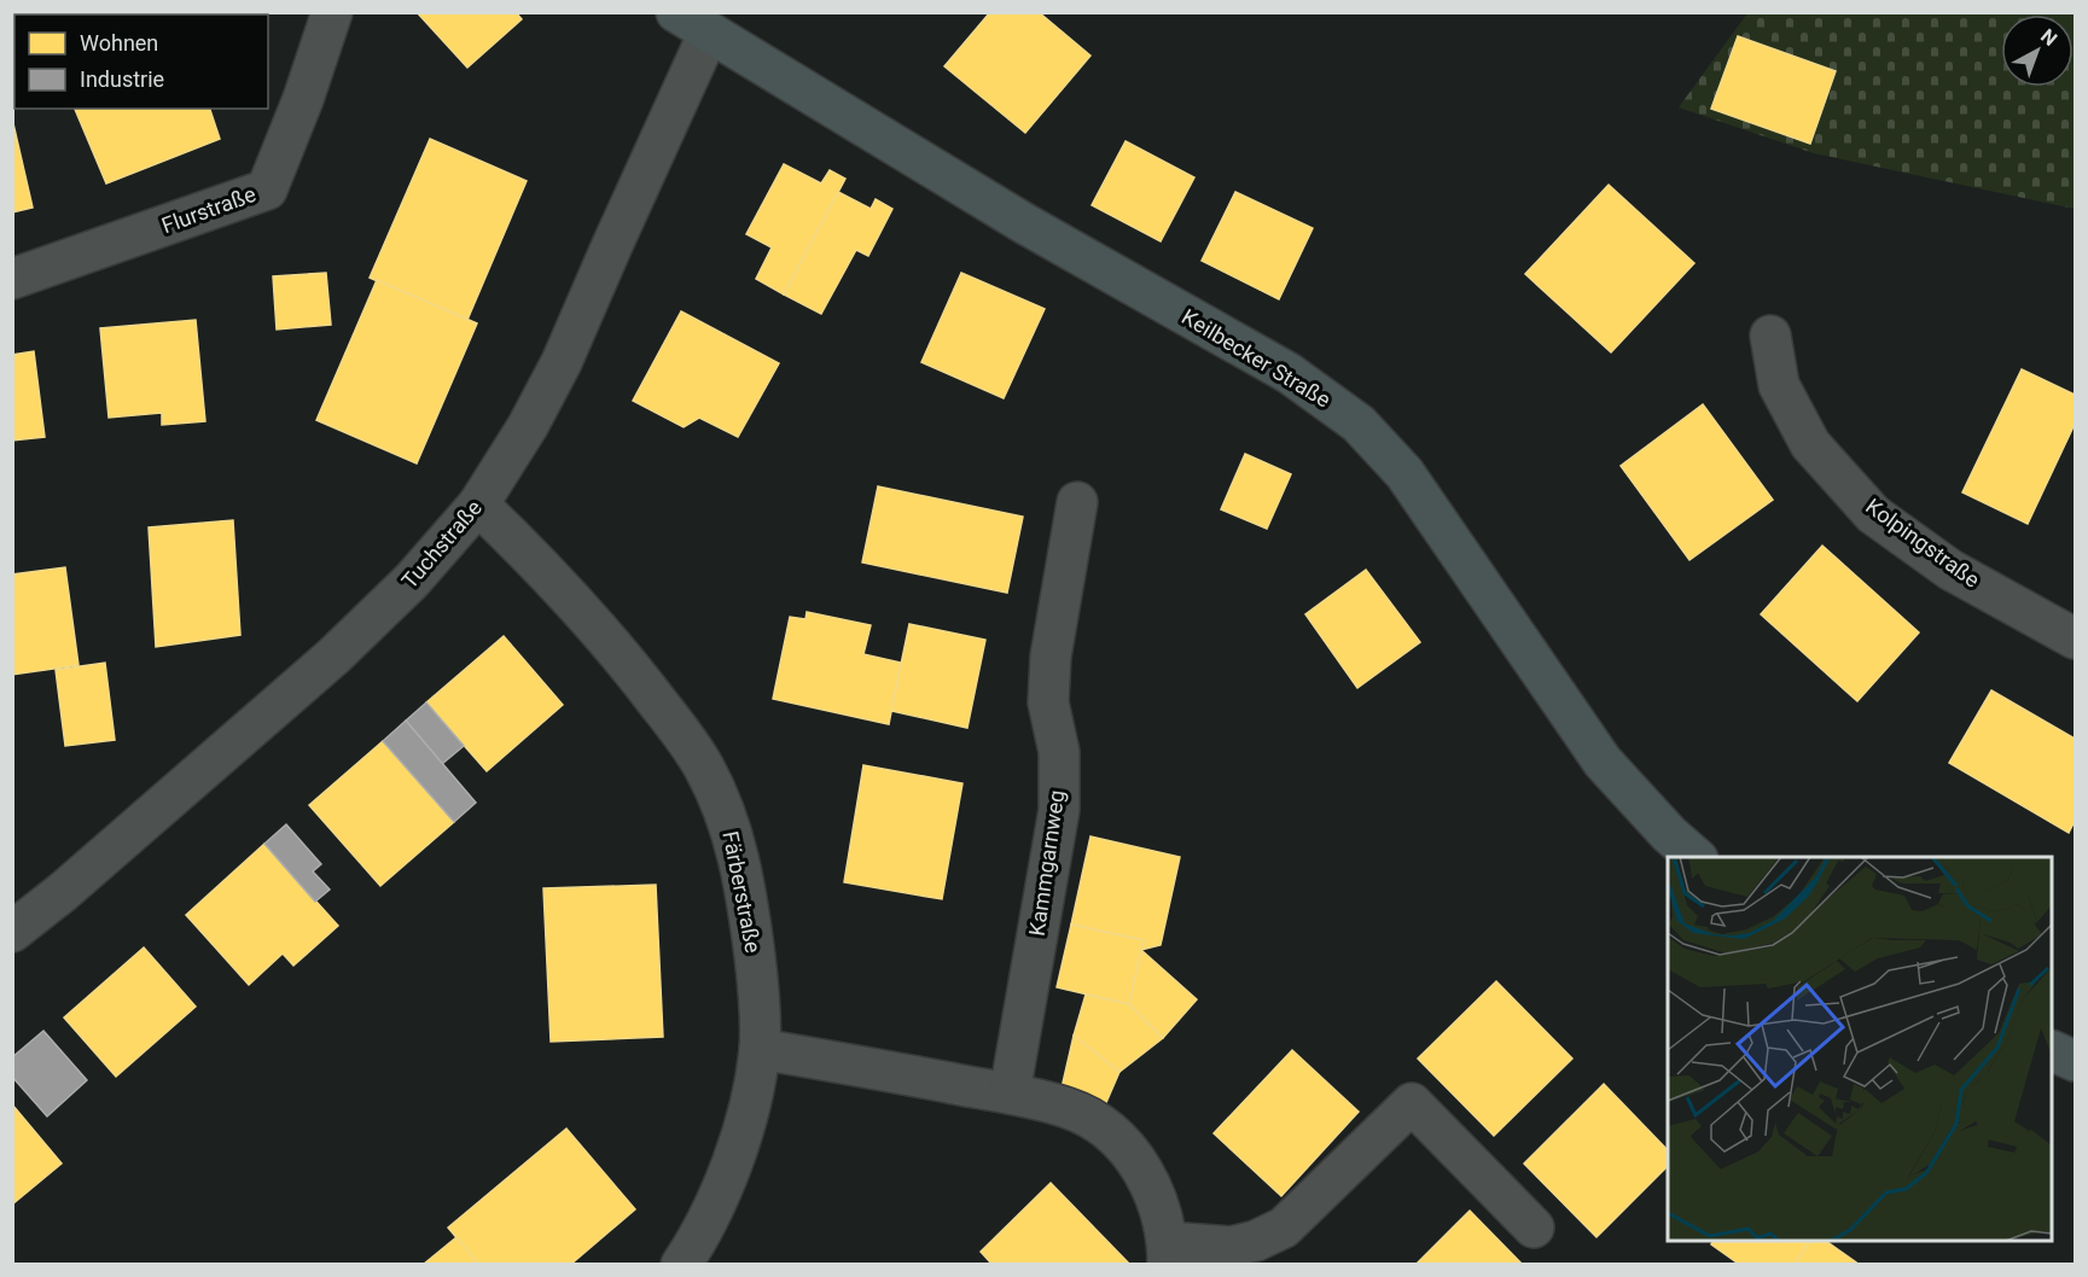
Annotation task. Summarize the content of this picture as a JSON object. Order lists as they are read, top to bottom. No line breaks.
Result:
{"streets":{"main road":["Keilbecker Straße"],"street":["Flurstraße","Kolpingstraße","Tuchstraße","Kammgarnweg","Färberstraße"]},"crossings":[["Keilbecker Straße","Tuchstraße"],["Tuchstraße","Färberstraße"]],"legend":["Wohnen","Industrie"],"north":"top right"}
